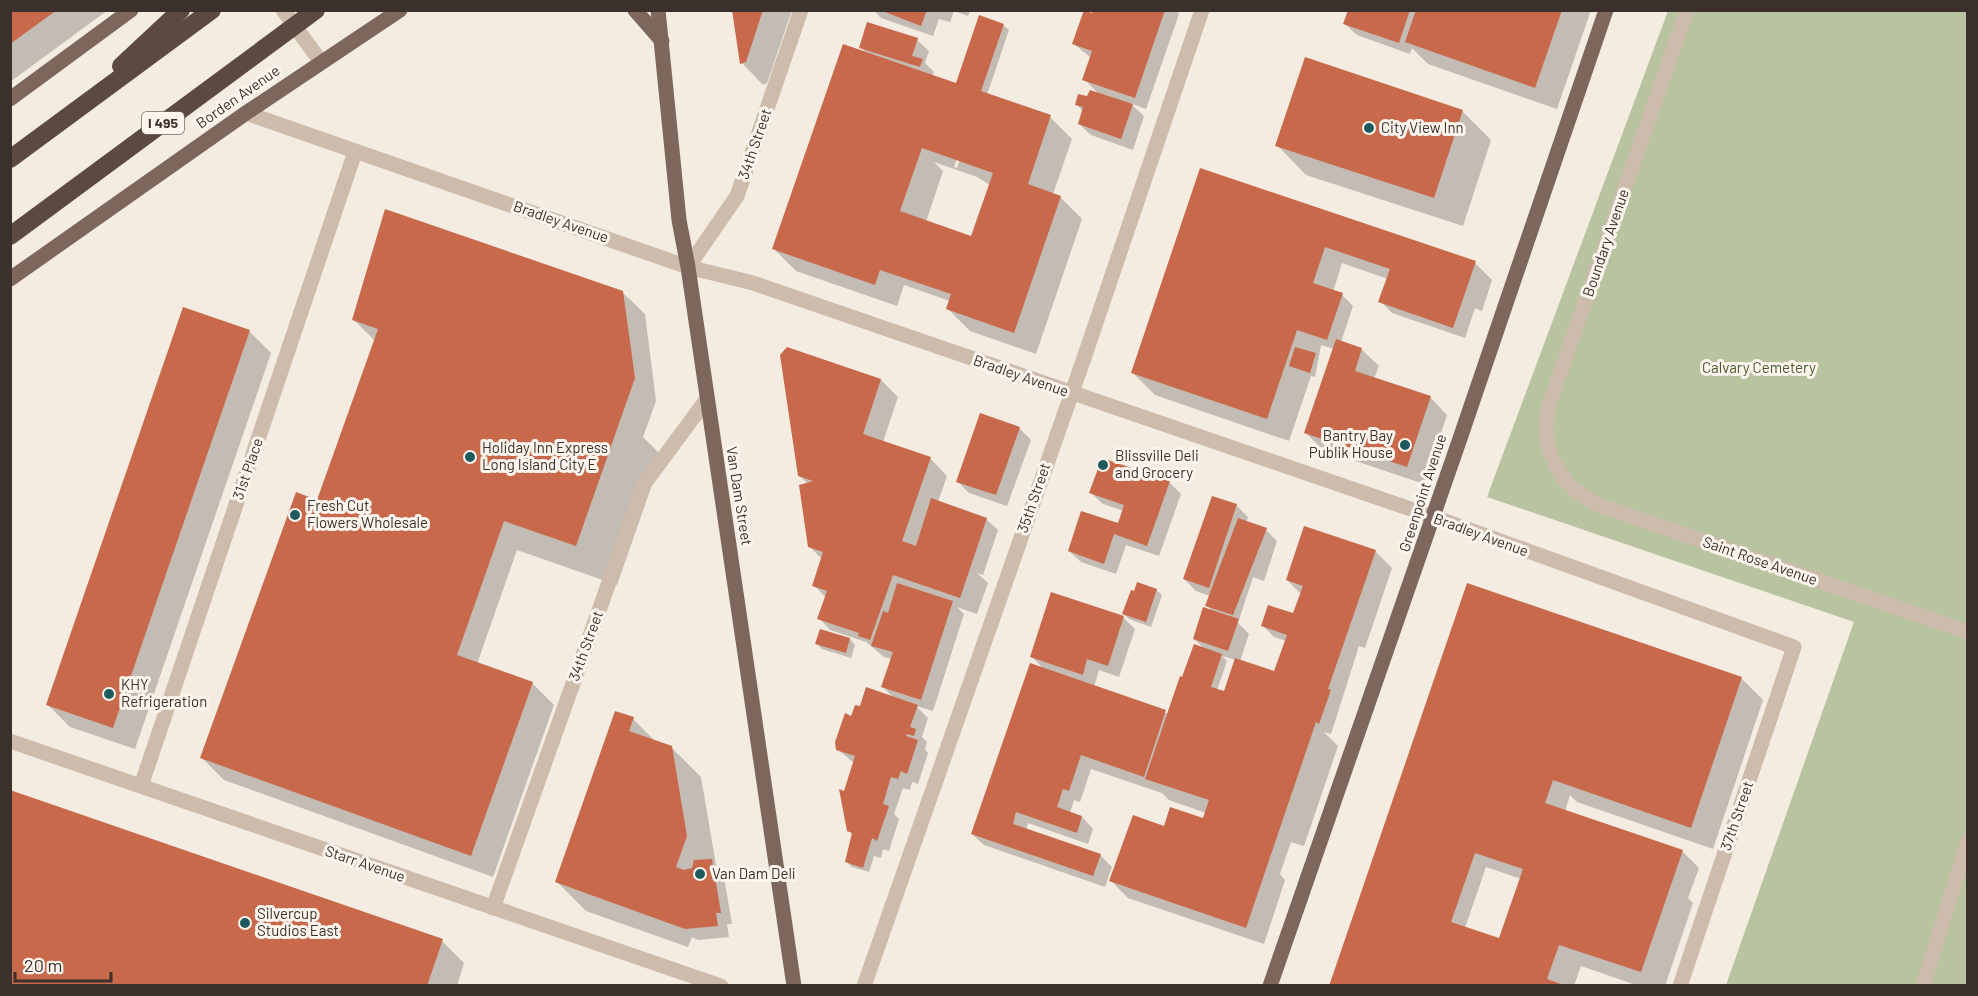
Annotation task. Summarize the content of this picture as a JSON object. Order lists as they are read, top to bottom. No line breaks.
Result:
{"streets":{"highway":["I 495"],"main road":["Borden Avenue","Greenpoint Avenue","Van Dam Street"],"street":["34th Street","Bradley Avenue","Boundary Avenue","31st Place","35th Street","Saint Rose Avenue","37th Street","Starr Avenue"]},"crossings":[["Borden Avenue","Bradley Avenue"],["34th Street","Bradley Avenue"],["34th Street","Van Dam Street"],["34th Street","Starr Avenue"],["Bradley Avenue","31st Place"],["Bradley Avenue","Greenpoint Avenue"],["Bradley Avenue","Van Dam Street"],["Bradley Avenue","35th Street"],["Bradley Avenue","37th Street"],["Boundary Avenue","Saint Rose Avenue"],["31st Place","Starr Avenue"]],"parks":["Calvary Cemetery"],"places":["City View Inn","Bantry Bay Publik House","Holiday Inn Express Long Island City E","Blissville Deli and Grocery","Fresh Cut Flowers Wholesale","KHY Refrigeration","Van Dam Deli","Silvercup Studios East"],"scale_bar":"20 m"}
